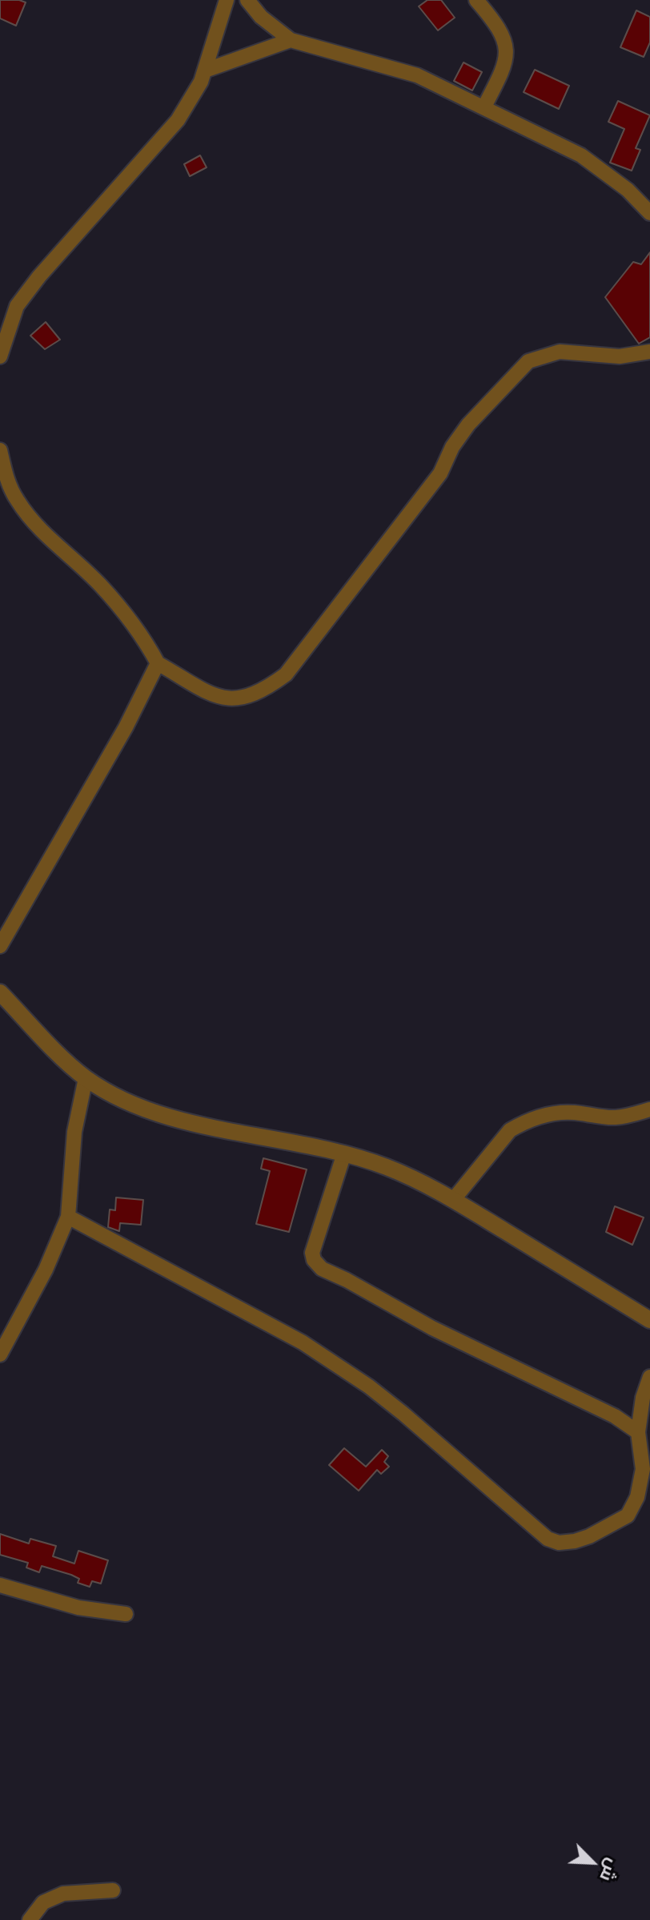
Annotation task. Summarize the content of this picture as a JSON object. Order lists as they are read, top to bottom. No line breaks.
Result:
{"north":"bottom right"}
